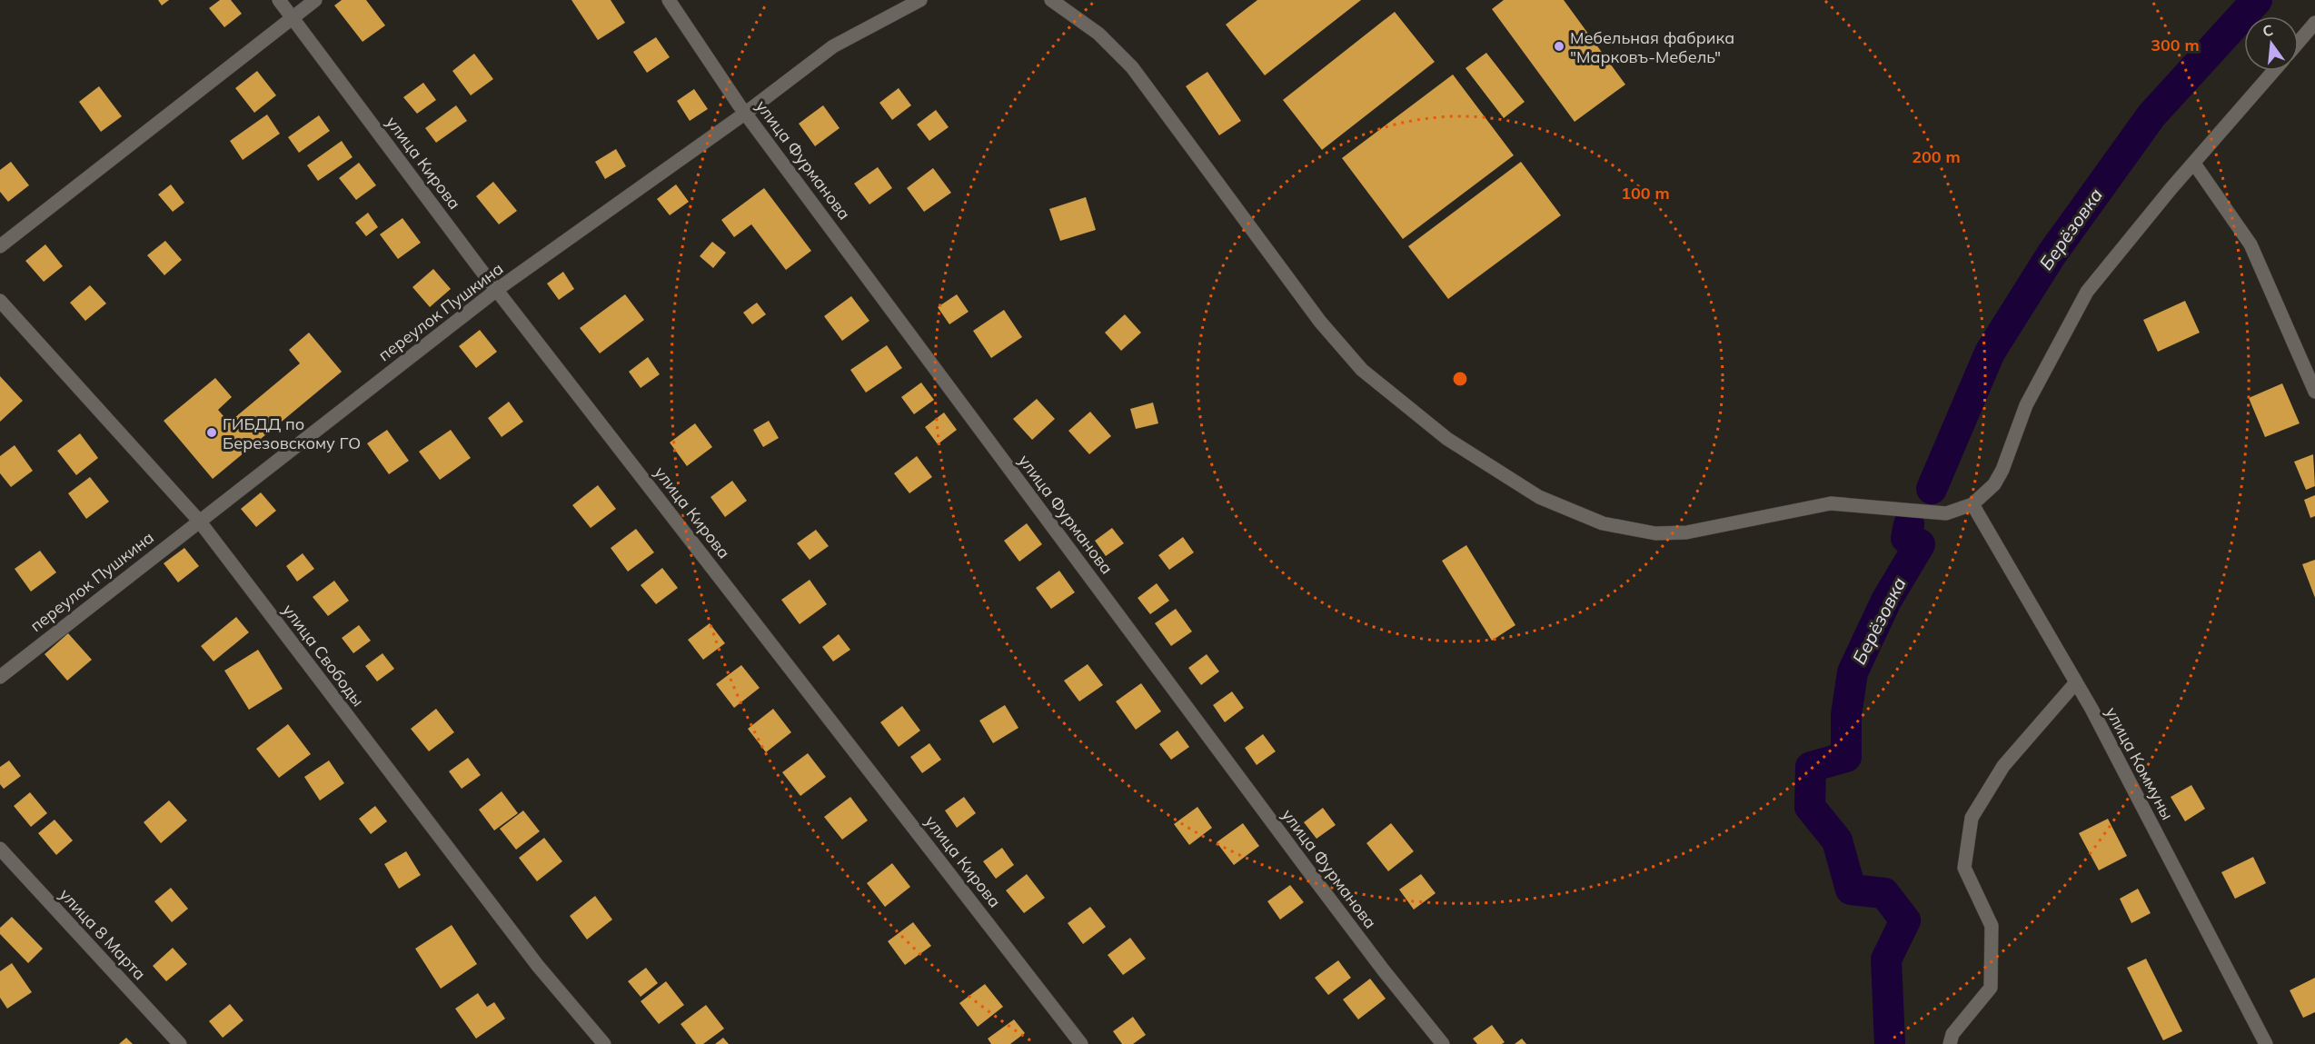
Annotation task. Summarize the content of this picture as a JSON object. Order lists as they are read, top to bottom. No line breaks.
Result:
{"streets":{"street":["улица Фурманова","улица Кирова","переулок Пушкина","улица Свободы","улица Коммуны","улица 8 Марта"]},"crossings":[["улица Фурманова","переулок Пушкина"],["улица Кирова","переулок Пушкина"],["переулок Пушкина","улица Свободы"]],"water":["Берёзовка"],"places":["Мебельная фабрика \"Марковъ-Мебель\"","ГИБДД по Березовскому ГО"],"north":"top","rings":["300 m","200 m","100 m"]}
